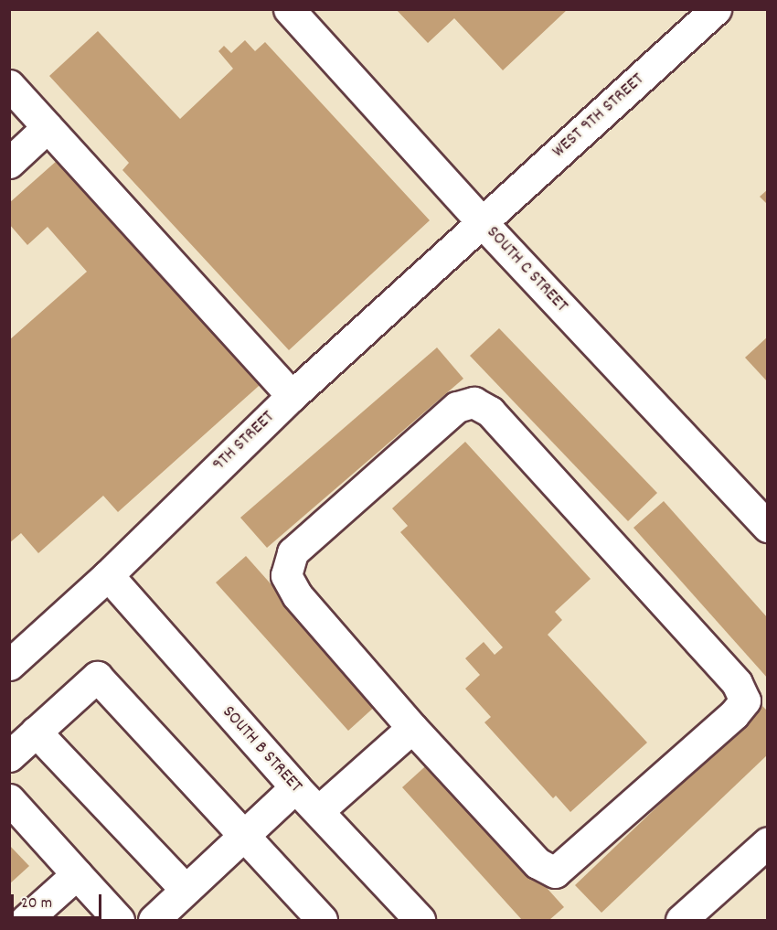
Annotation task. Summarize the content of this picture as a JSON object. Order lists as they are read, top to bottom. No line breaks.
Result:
{"streets":{"street":["WEST 9TH STREET","SOUTH C STREET","9TH STREET","SOUTH B STREET"]},"crossings":[["WEST 9TH STREET","SOUTH C STREET"],["WEST 9TH STREET","9TH STREET"],["SOUTH C STREET","9TH STREET"],["9TH STREET","SOUTH B STREET"]],"scale_bar":"20 m"}
